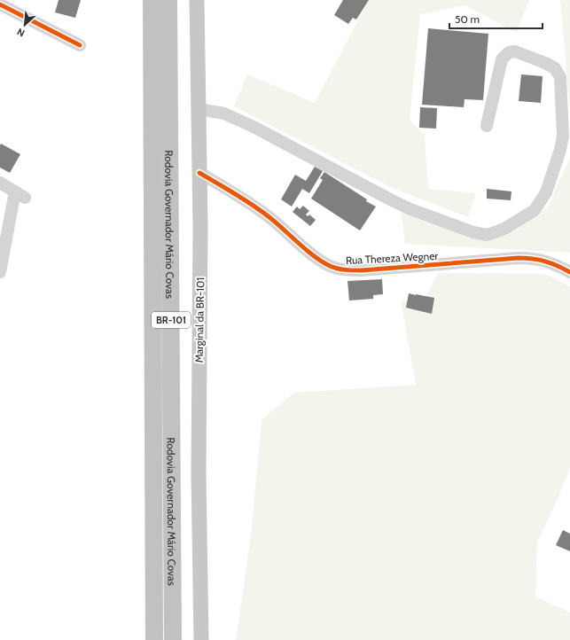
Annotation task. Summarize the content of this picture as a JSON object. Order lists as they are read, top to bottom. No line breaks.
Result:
{"streets":{"highway":["Rodovia Governador Mário Covas","BR-101"],"main road":["Marginal da BR-101"],"street":["Rua Thereza Wegner"]},"crossings":[["Rua Thereza Wegner","Marginal da BR-101"]],"scale_bar":"50 m","north":"bottom left"}
